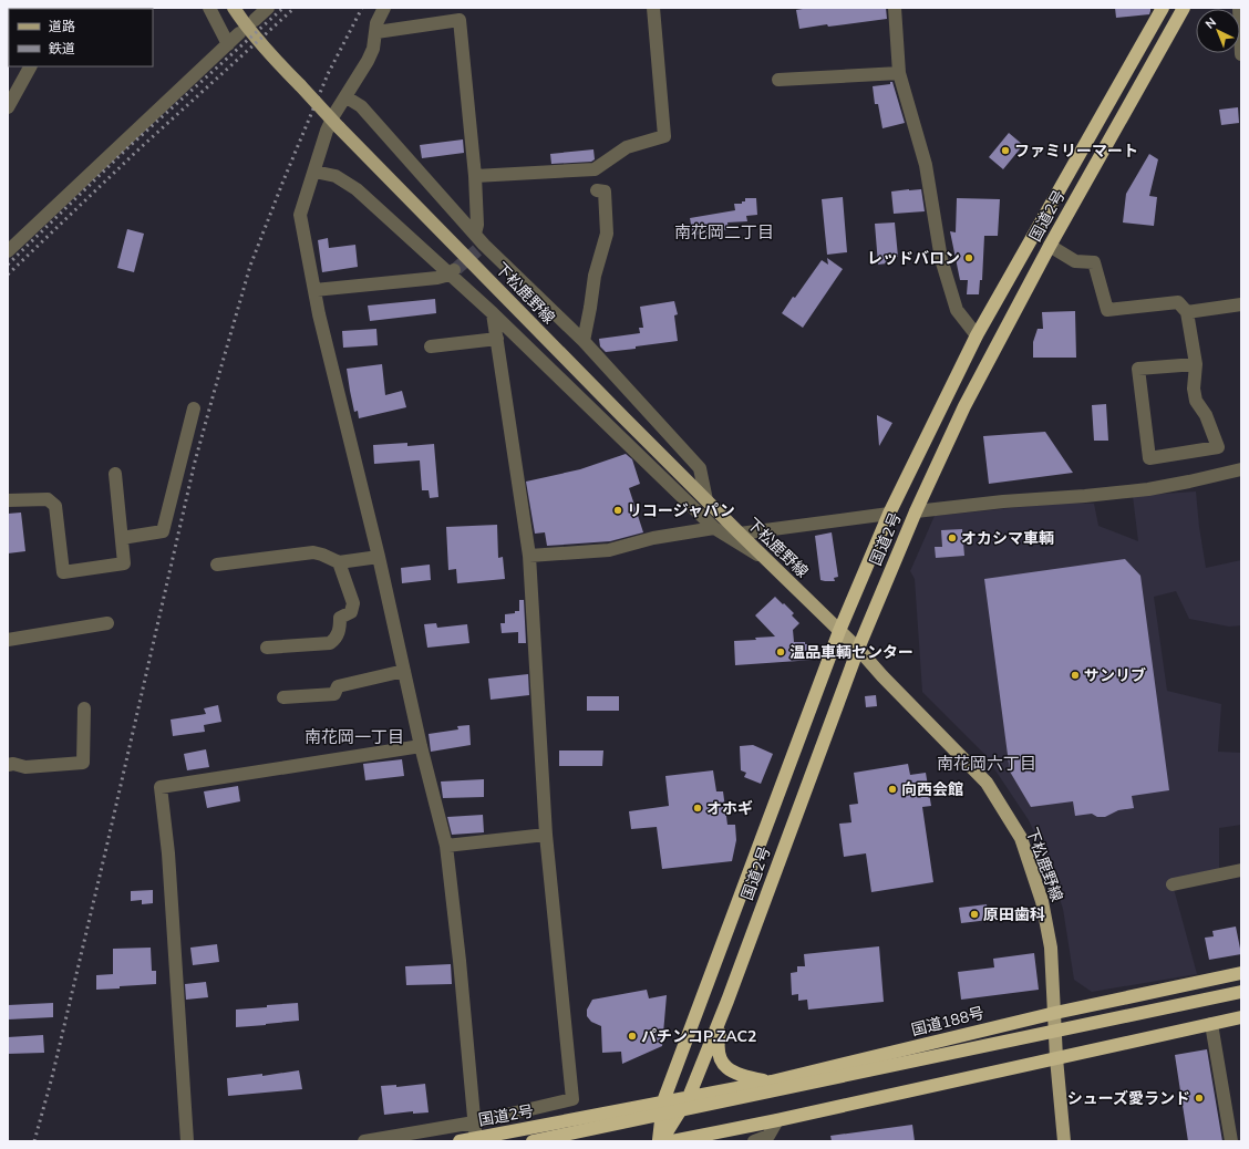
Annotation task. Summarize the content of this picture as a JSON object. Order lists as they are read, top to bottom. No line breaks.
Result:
{"streets":{"highway":["国道2号","国道188号"],"main road":["下松鹿野線"]},"crossings":[["国道2号","下松鹿野線"],["国道2号","国道188号"],["下松鹿野線","国道188号"]],"districts":["南花岡二丁目","南花岡一丁目","南花岡六丁目"],"places":["ファミリーマート","レッドバロン","リコージャパン","オカシマ車輌","温品車輌センター","サンリブ","向西会館","オホギ","原田歯科","パチンコP.ZAC2","シューズ愛ランド"],"legend":["道路","鉄道"],"north":"top left"}
